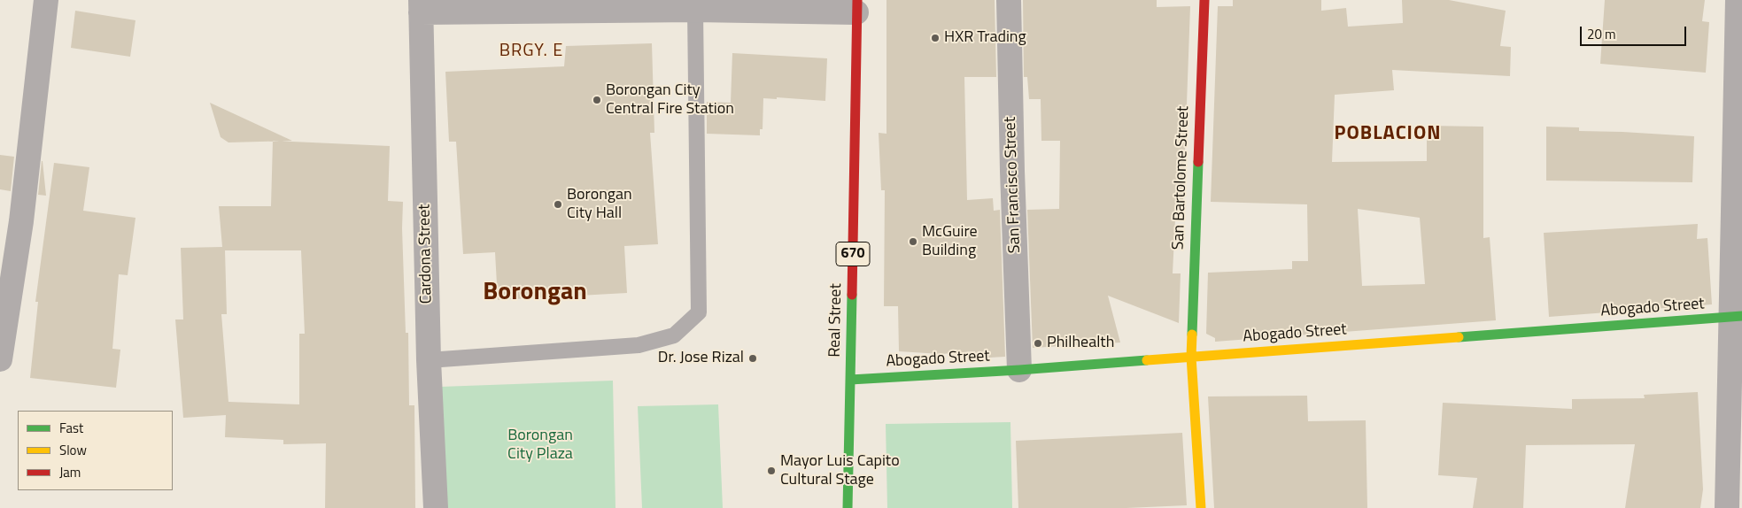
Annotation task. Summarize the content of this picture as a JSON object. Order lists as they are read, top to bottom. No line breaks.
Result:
{"streets":{"street":["San Bartolome Street","San Francisco Street","Cardona Street","670","Abogado Street","Real Street"]},"crossings":[["San Bartolome Street","Abogado Street"],["San Francisco Street","Abogado Street"],["Abogado Street","Real Street"]],"districts":["BRGY. E","POBLACION","Borongan"],"parks":["Borongan City Plaza"],"places":["HXR Trading","Borongan City Central Fire Station","Borongan City Hall","McGuire Building","Philhealth","Dr. Jose Rizal","Mayor Luis Capito Cultural Stage"],"legend":["Fast","Slow","Jam"],"scale_bar":"20 m"}
